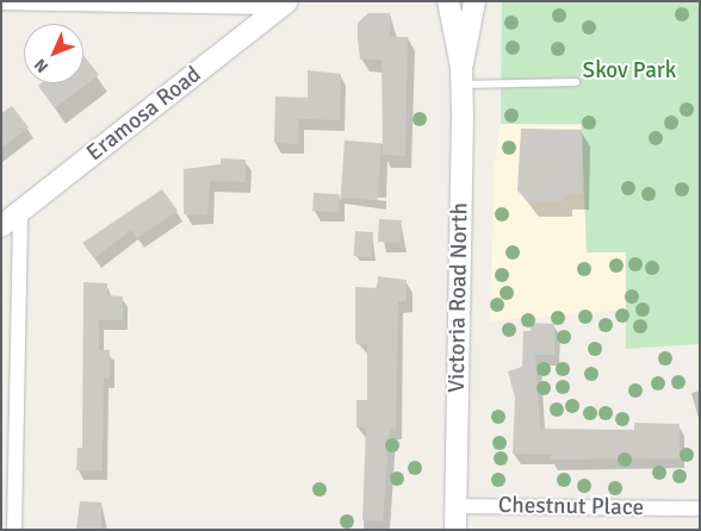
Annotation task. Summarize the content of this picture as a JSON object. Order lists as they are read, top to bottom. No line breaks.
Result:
{"streets":{"main road":["Eramosa Road","Victoria Road North"],"street":["Chestnut Place"]},"crossings":[["Victoria Road North","Chestnut Place"]],"parks":["Skov Park"],"north":"bottom left"}
